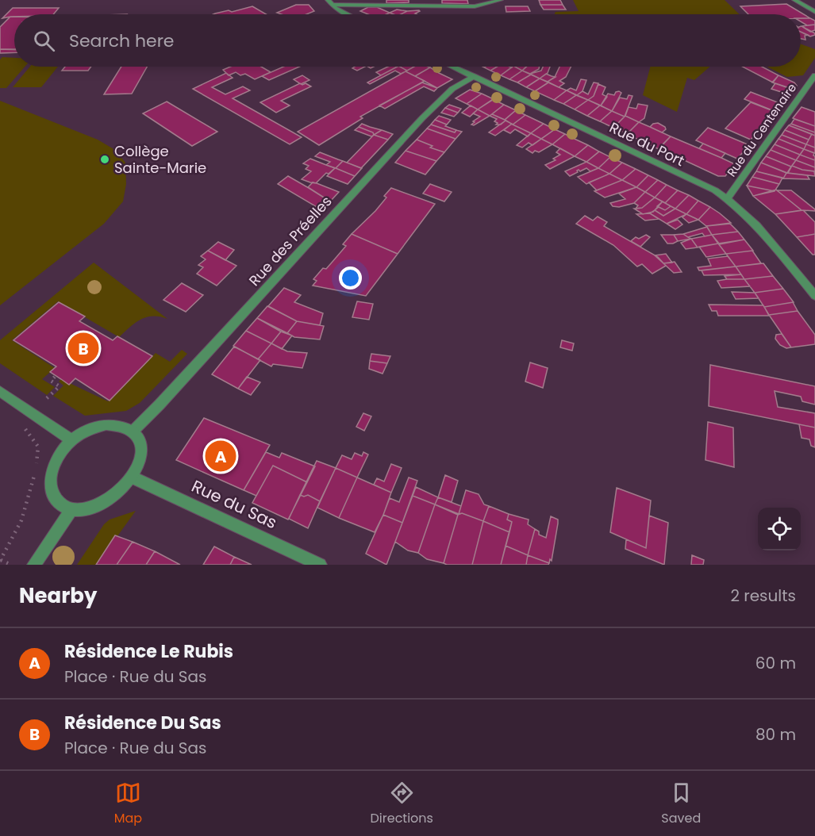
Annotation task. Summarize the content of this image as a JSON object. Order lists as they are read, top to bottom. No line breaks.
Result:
{"streets":{"street":["Rue du Centenaire","Rue du Port","Rue des Préelles","Rue du Sas"]},"crossings":[["Rue du Centenaire","Rue du Port"],["Rue du Port","Rue des Préelles"],["Rue des Préelles","Rue du Sas"]],"places":["Collège Sainte-Marie"],"page":{"search":"Search here","pins":["B","A"],"heading":["Nearby","2 results"],"list":[{"mark":"A","name":"Résidence Le Rubis","note":"Place · Rue du Sas","value":"60 m"},{"mark":"B","name":"Résidence Du Sas","note":"Place · Rue du Sas","value":"80 m"}],"nav":["Map","Directions","Saved"]}}
